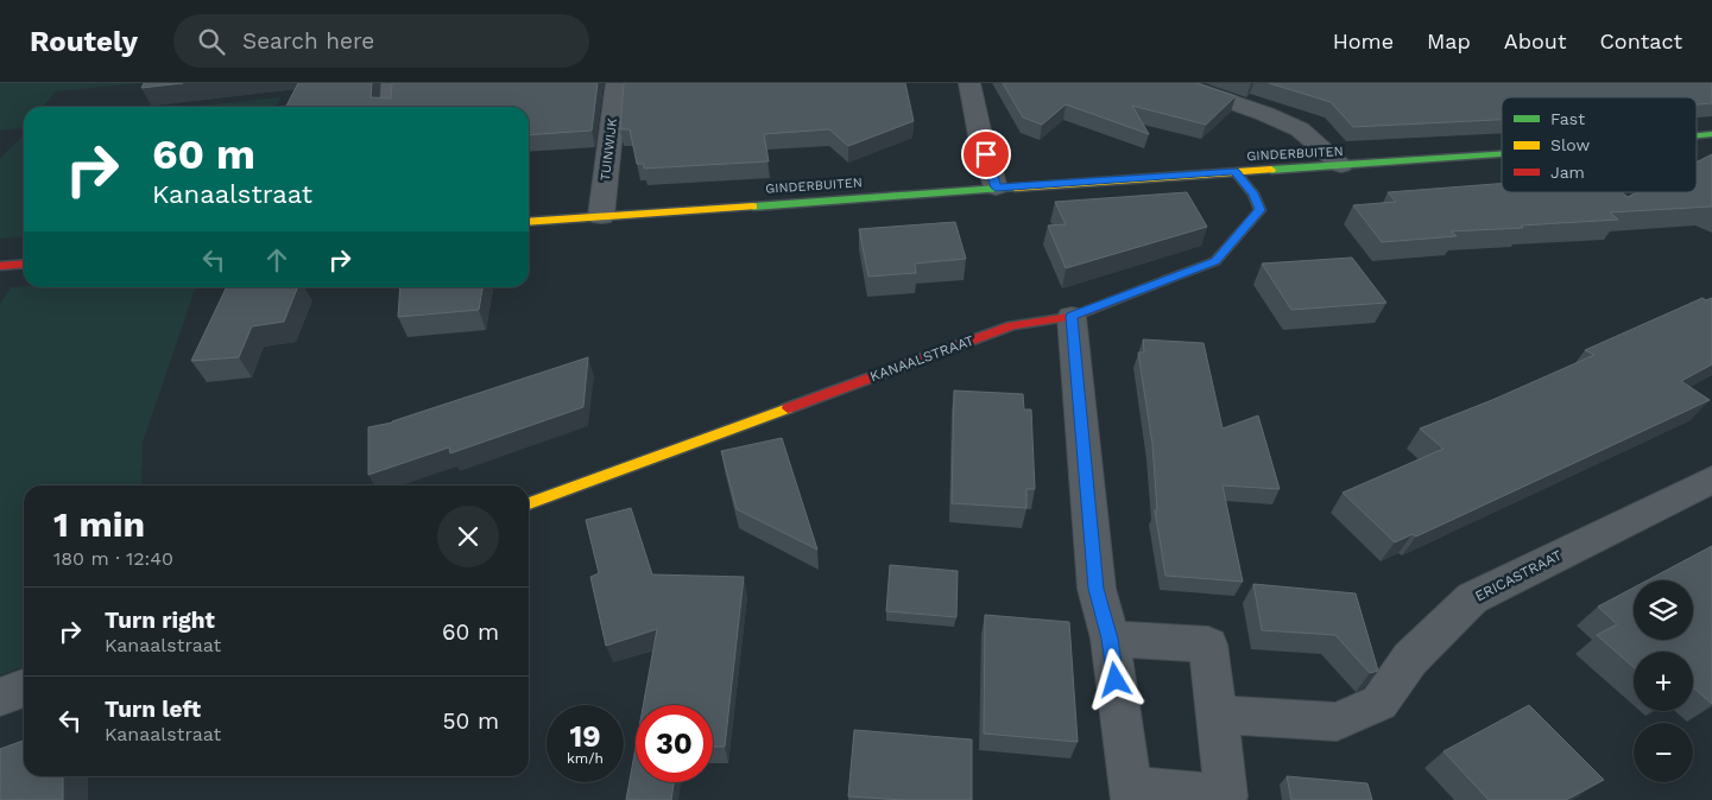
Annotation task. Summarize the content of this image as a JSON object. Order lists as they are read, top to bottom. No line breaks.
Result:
{"streets":{"main road":["GINDERBUITEN","KANAALSTRAAT"],"street":["TUINWIJK","ERICASTRAAT"]},"crossings":[["TUINWIJK","GINDERBUITEN"],["GINDERBUITEN","KANAALSTRAAT"]],"legend":["Fast","Slow","Jam"],"page":{"header":"Routely","search":"Search here","nav":["Home","Map","About","Contact"],"turn":["60 m","Kanaalstraat"],"heading":["1 min","180 m · 12:40"],"map_buttons":["+","−"],"list":[{"name":"Turn right","note":"Kanaalstraat","value":"60 m"},{"name":"Turn left","note":"Kanaalstraat","value":"50 m"}],"speed":"19 km/h","limit":"30"}}
